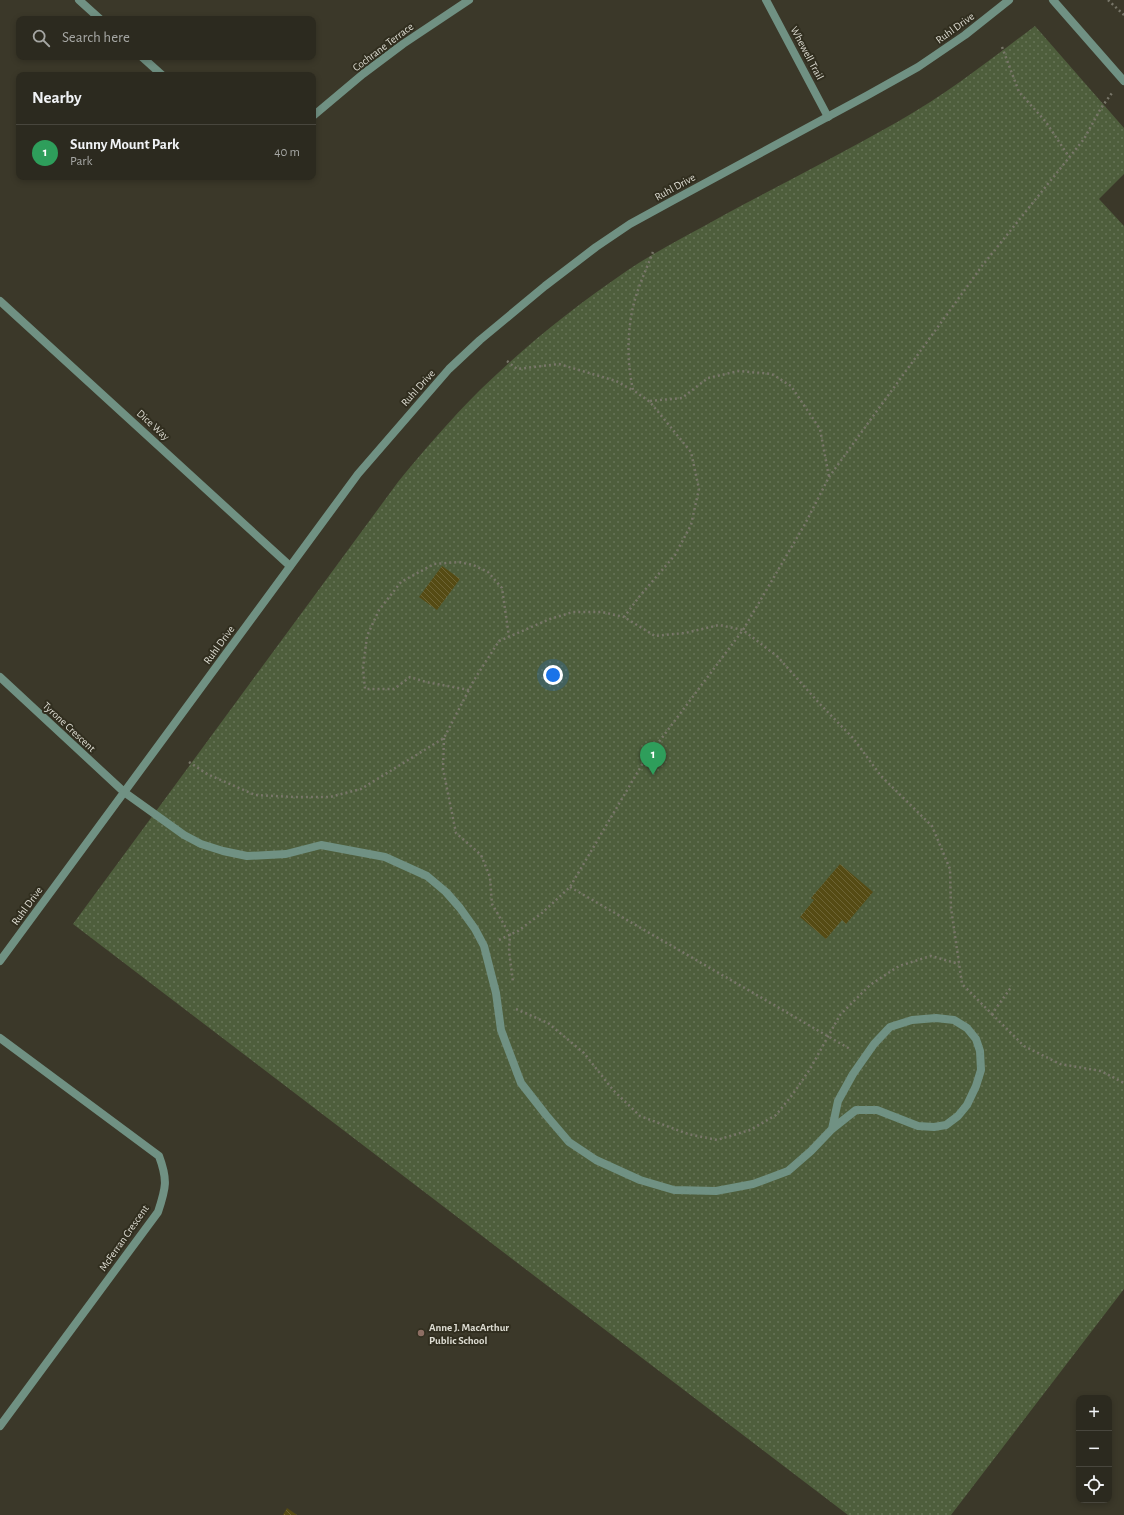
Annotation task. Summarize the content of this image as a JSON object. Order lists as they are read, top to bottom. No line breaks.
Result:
{"streets":{"street":["Ruhl Drive","Cochrane Terrace","Whewell Trail","Dice Way","Tyrone Crescent","McFerran Crescent"]},"crossings":[["Ruhl Drive","Whewell Trail"],["Ruhl Drive","Dice Way"],["Ruhl Drive","Tyrone Crescent"]],"places":["Anne J. MacArthur Public School"],"page":{"search":"Search here","heading":"Nearby","list":[{"mark":"1","name":"Sunny Mount Park","note":"Park","value":"40 m"}],"pins":"1","map_buttons":["+","−"]}}
